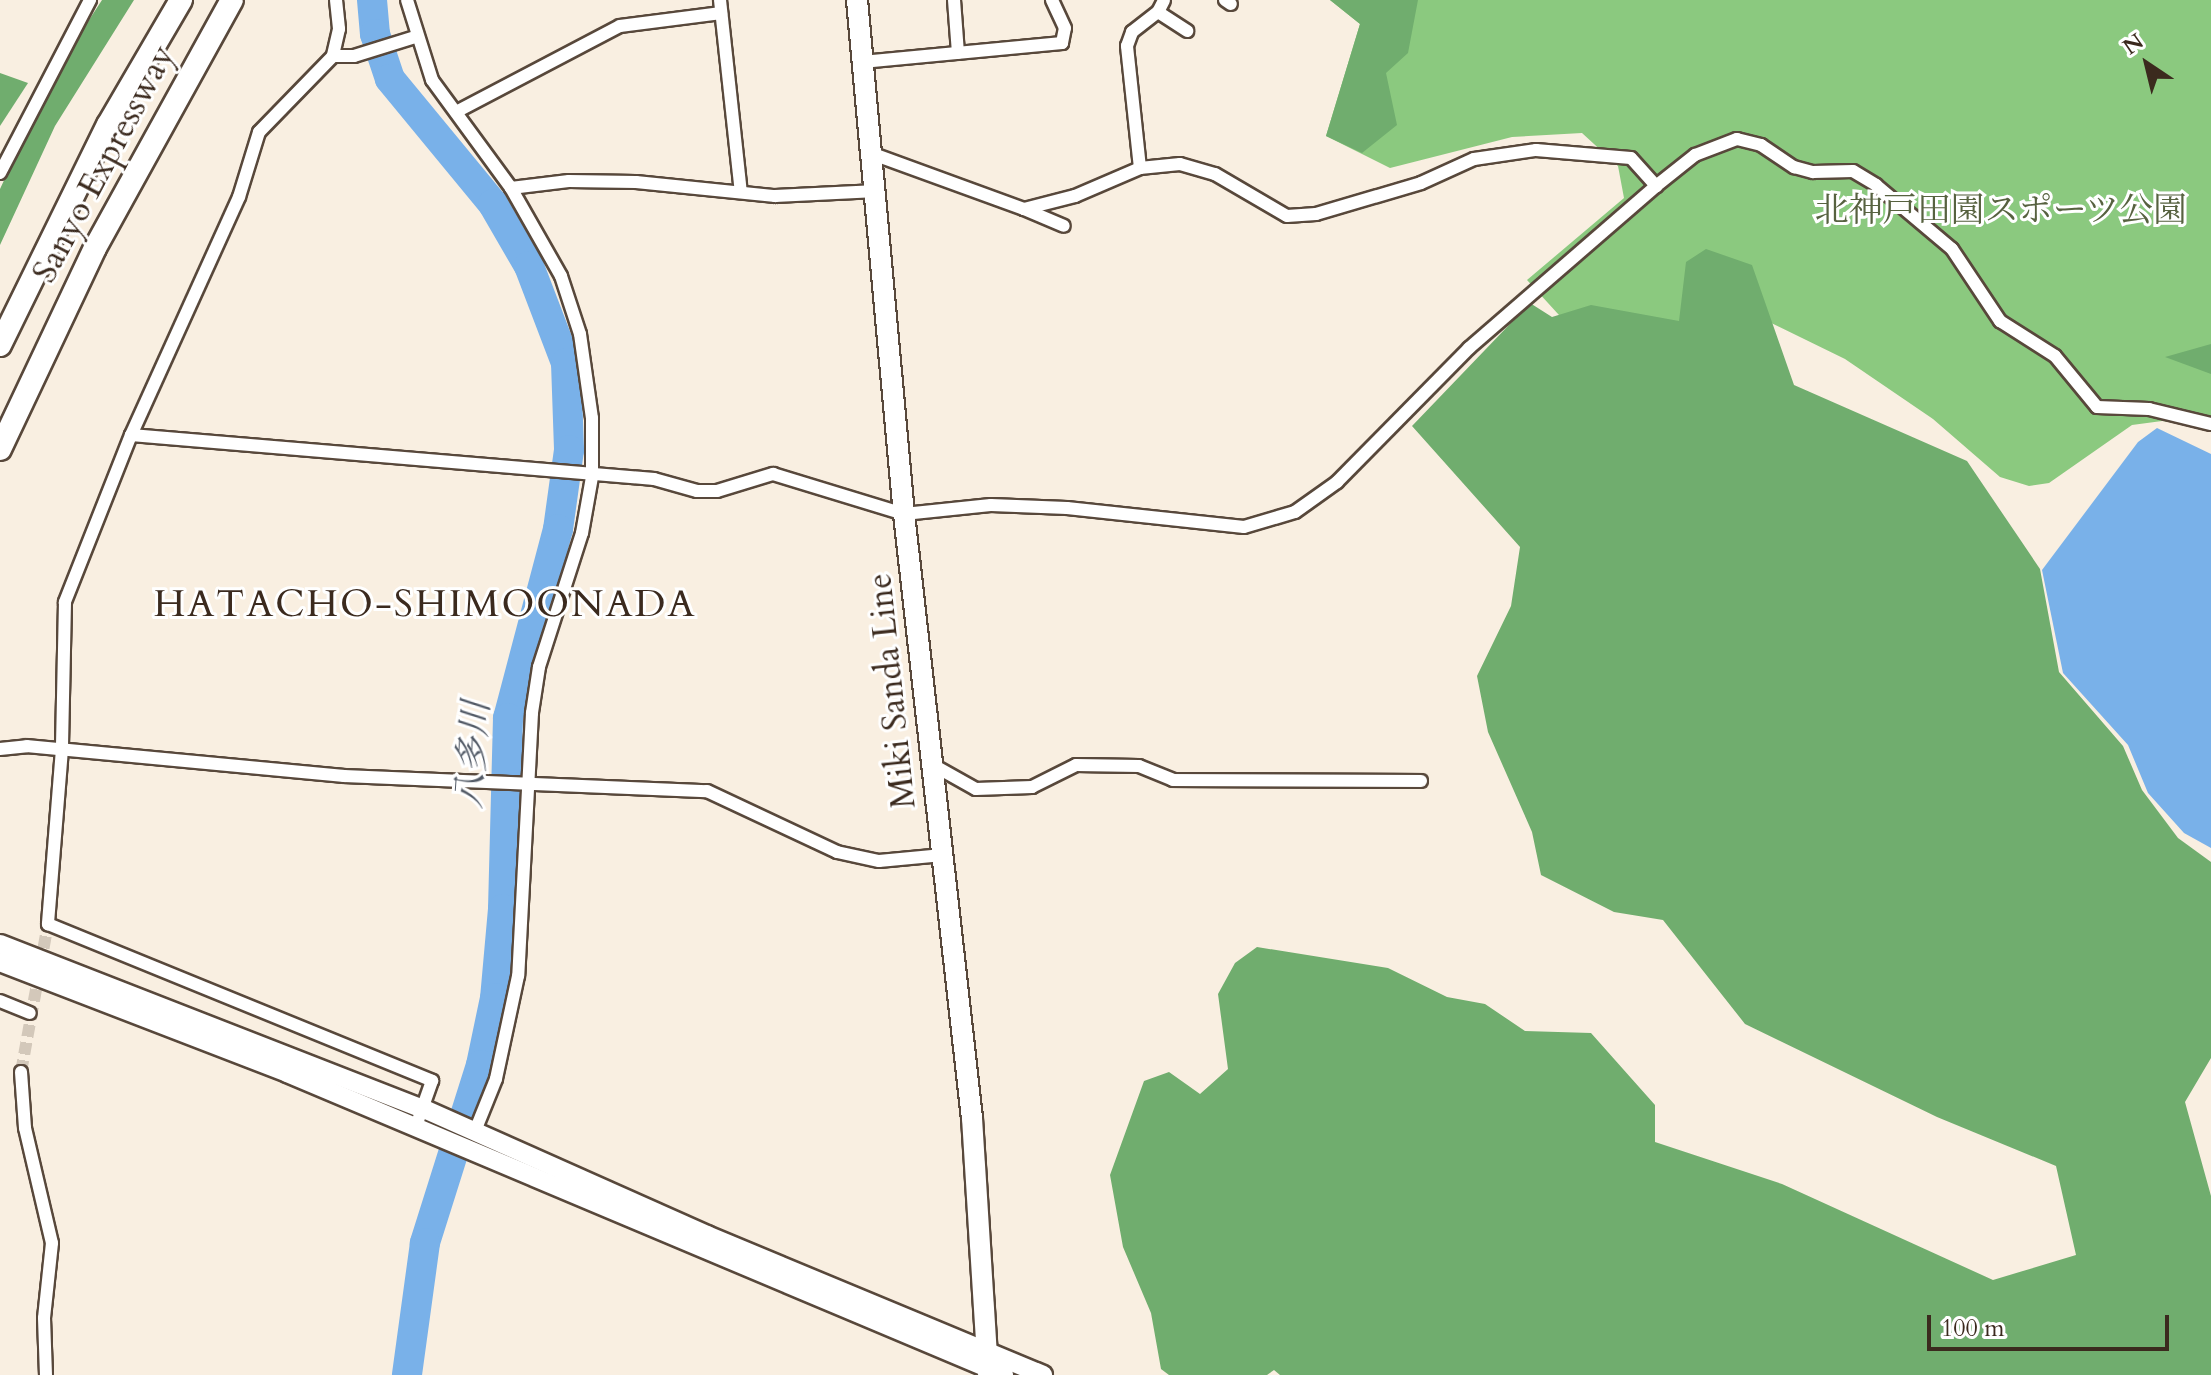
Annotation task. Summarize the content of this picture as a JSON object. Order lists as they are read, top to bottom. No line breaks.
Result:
{"streets":{"highway":["Sanyo Expressway"],"main road":["Miki Sanda Line"]},"districts":["HATACHO-SHIMOONADA"],"water":["八多川"],"parks":["北神戸田園スポーツ公園"],"scale_bar":"100 m","north":"top left"}
